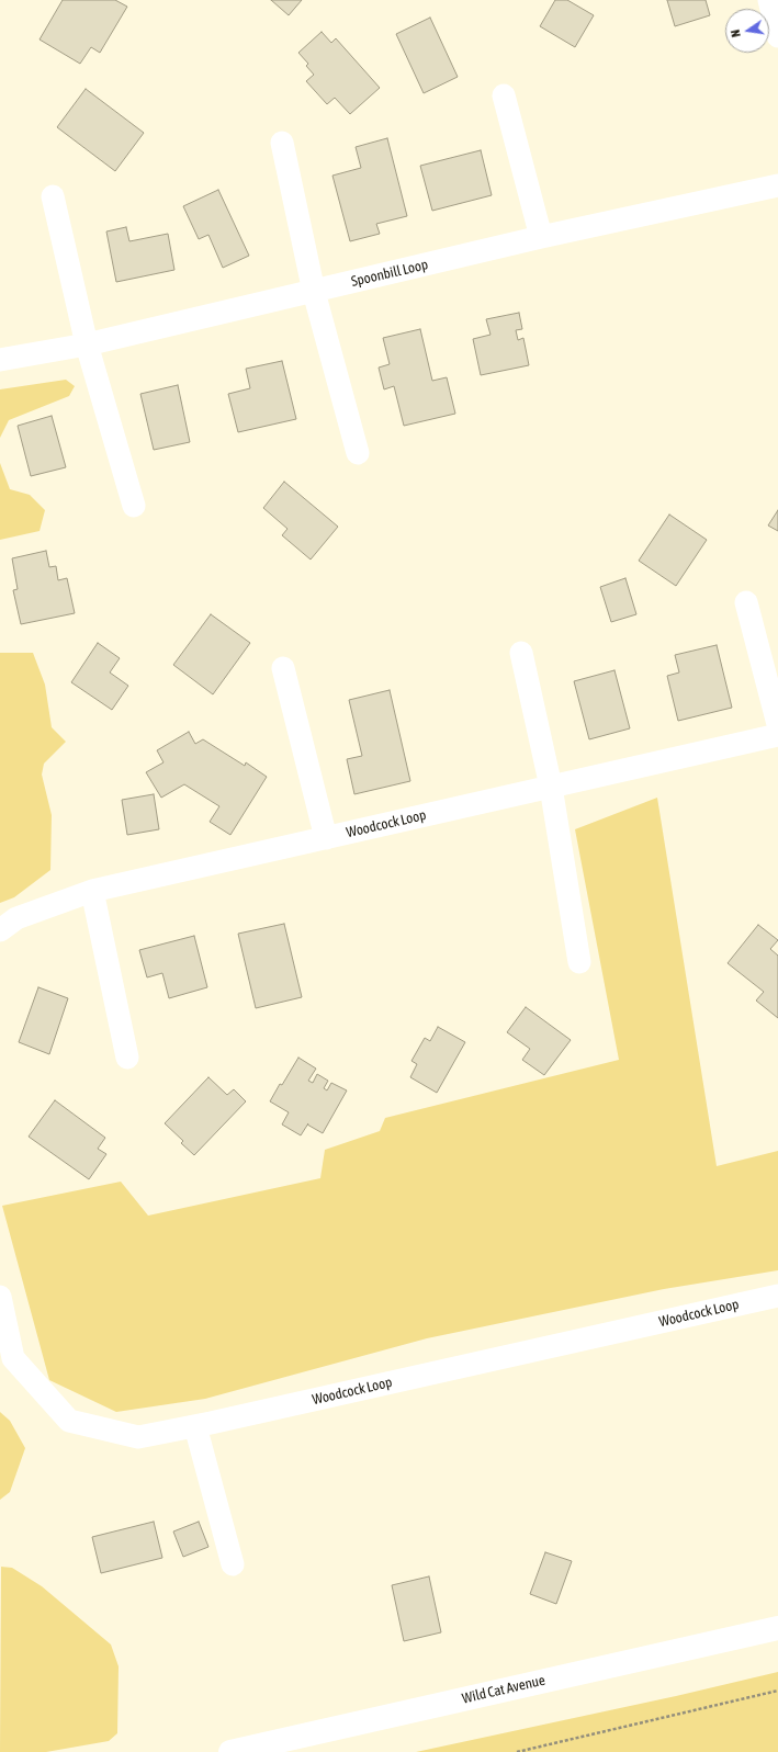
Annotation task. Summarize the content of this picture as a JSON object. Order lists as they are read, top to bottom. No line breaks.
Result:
{"streets":{"street":["Spoonbill Loop","Woodcock Loop","Wild Cat Avenue"]},"north":"left"}
